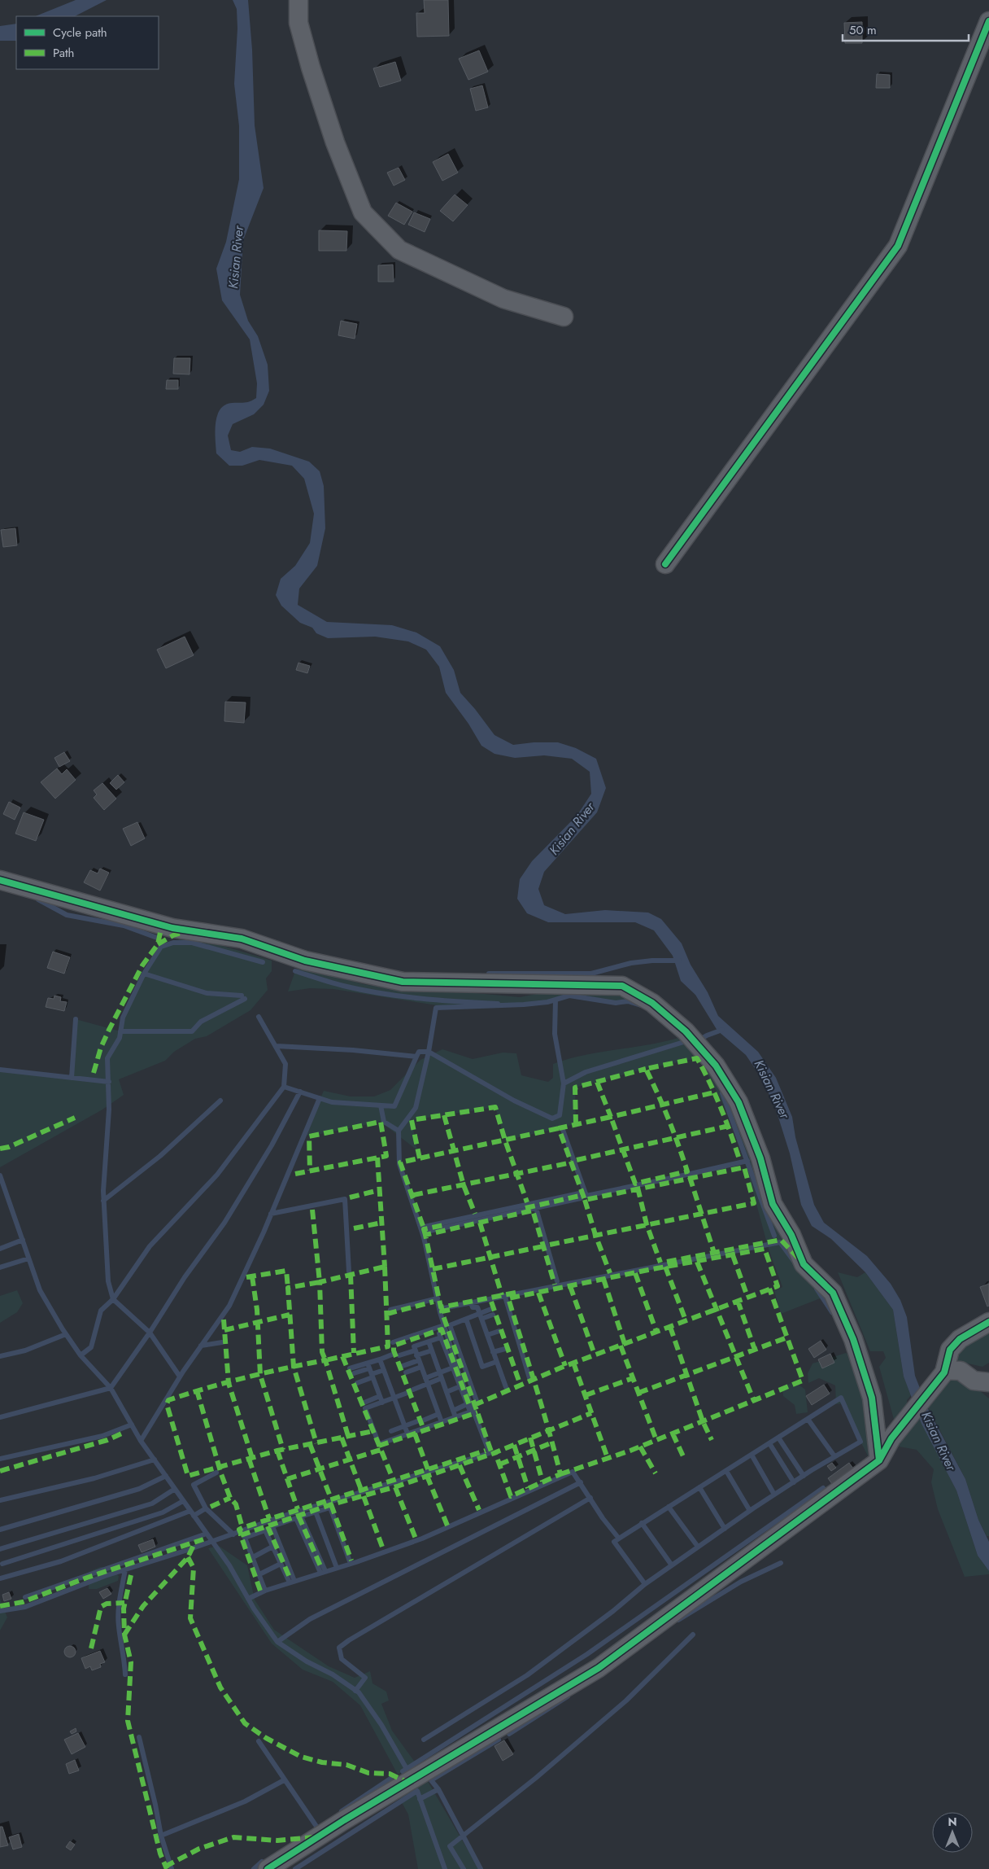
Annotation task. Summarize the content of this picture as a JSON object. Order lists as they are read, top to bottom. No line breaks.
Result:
{"water":["Kisian River"],"legend":["Cycle path","Path"],"scale_bar":"50 m","north":"top"}
